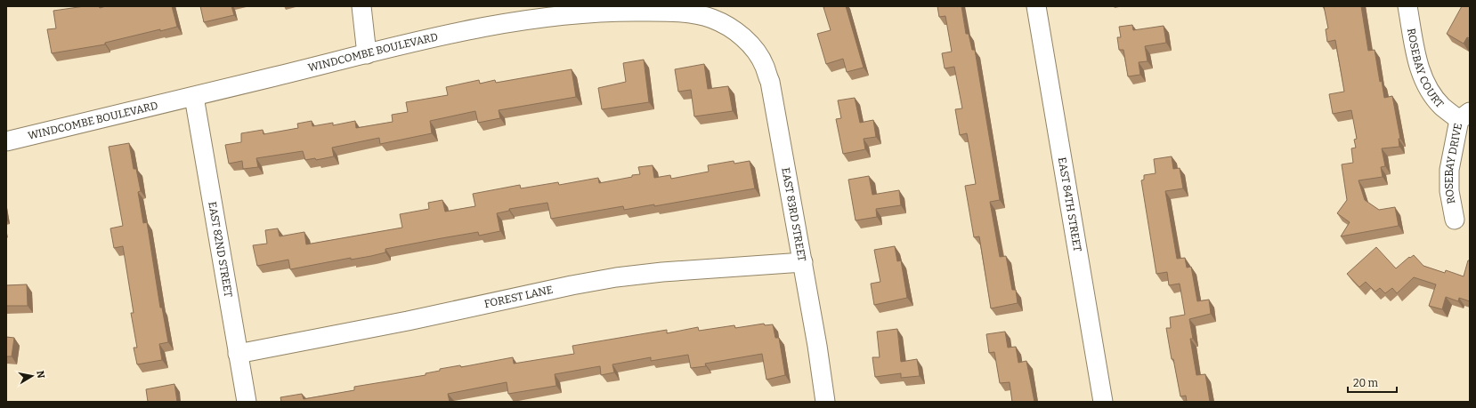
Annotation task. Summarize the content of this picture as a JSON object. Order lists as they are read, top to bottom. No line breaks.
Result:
{"streets":{"street":["WINDCOMBE BOULEVARD","ROSEBAY COURT","ROSEBAY DRIVE","EAST 84TH STREET","EAST 83RD STREET","EAST 82ND STREET","FOREST LANE"]},"crossings":[["WINDCOMBE BOULEVARD","EAST 83RD STREET"],["WINDCOMBE BOULEVARD","EAST 82ND STREET"],["ROSEBAY COURT","ROSEBAY DRIVE"],["EAST 83RD STREET","FOREST LANE"],["EAST 82ND STREET","FOREST LANE"]],"scale_bar":"20 m","north":"right"}
